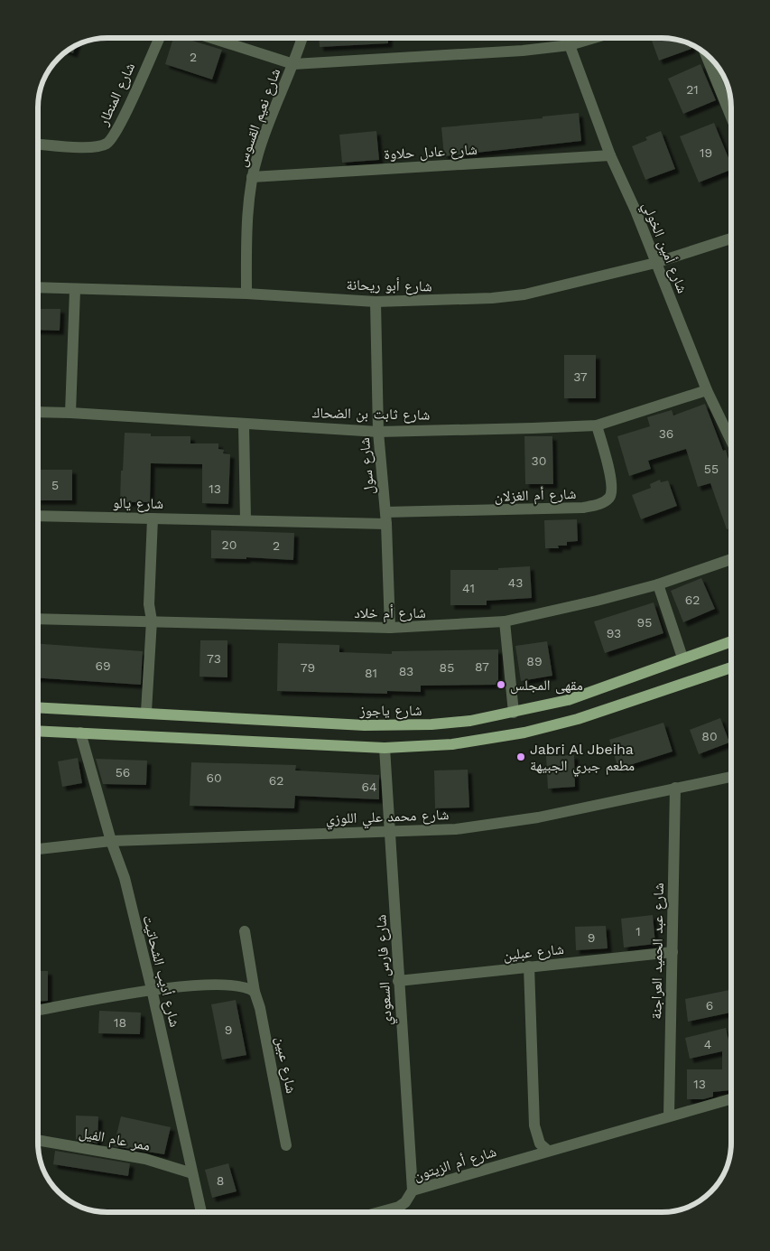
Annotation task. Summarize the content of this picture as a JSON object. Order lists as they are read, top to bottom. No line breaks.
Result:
{"streets":{"main road":["شارع ياجوز"],"street":["شارع المنطار","شارع نعيم القسوس","شارع عادل حلاوة","شارع أمين الخولي","شارع أبو ريحانة","شارع ثابت بن الضحاك","شارع سول","شارع أم الغزلان","شارع يالو","شارع أم خلاد","شارع محمد علي اللوزي","شارع عبد الحميد العراجنة","شارع عبلين","شارع فارس السعودي","شارع أديب الشحاتيت","شارع عبين","ممر عام الفيل","شارع أم الزيتون"]},"crossings":[["شارع نعيم القسوس","شارع عادل حلاوة"],["شارع نعيم القسوس","شارع أبو ريحانة"],["شارع عادل حلاوة","شارع أمين الخولي"],["شارع أمين الخولي","شارع أبو ريحانة"],["شارع أمين الخولي","شارع ثابت بن الضحاك"],["شارع أبو ريحانة","شارع سول"],["شارع ثابت بن الضحاك","شارع سول"],["شارع ثابت بن الضحاك","شارع أم الغزلان"],["شارع سول","شارع أم الغزلان"],["شارع سول","شارع يالو"],["شارع سول","شارع أم خلاد"],["شارع أم الغزلان","شارع يالو"],["شارع محمد علي اللوزي","شارع عبد الحميد العراجنة"],["شارع محمد علي اللوزي","شارع فارس السعودي"],["شارع محمد علي اللوزي","شارع أديب الشحاتيت"],["شارع عبد الحميد العراجنة","شارع عبلين"],["شارع عبد الحميد العراجنة","شارع أم الزيتون"],["شارع عبلين","شارع فارس السعودي"],["شارع فارس السعودي","شارع أم الزيتون"],["شارع أديب الشحاتيت","ممر عام الفيل"]],"places":["مقهى المجلس","Jabri Al Jbeiha مطعم جبري الجبيهة"],"house_numbers":["2","21","19","37","36","30","55","5","13","20","2","43","41","62","95","93","73","89","69","87","79","85","83","81","80","56","60","62","64","1","9","6","18","9","4","13","8"]}
